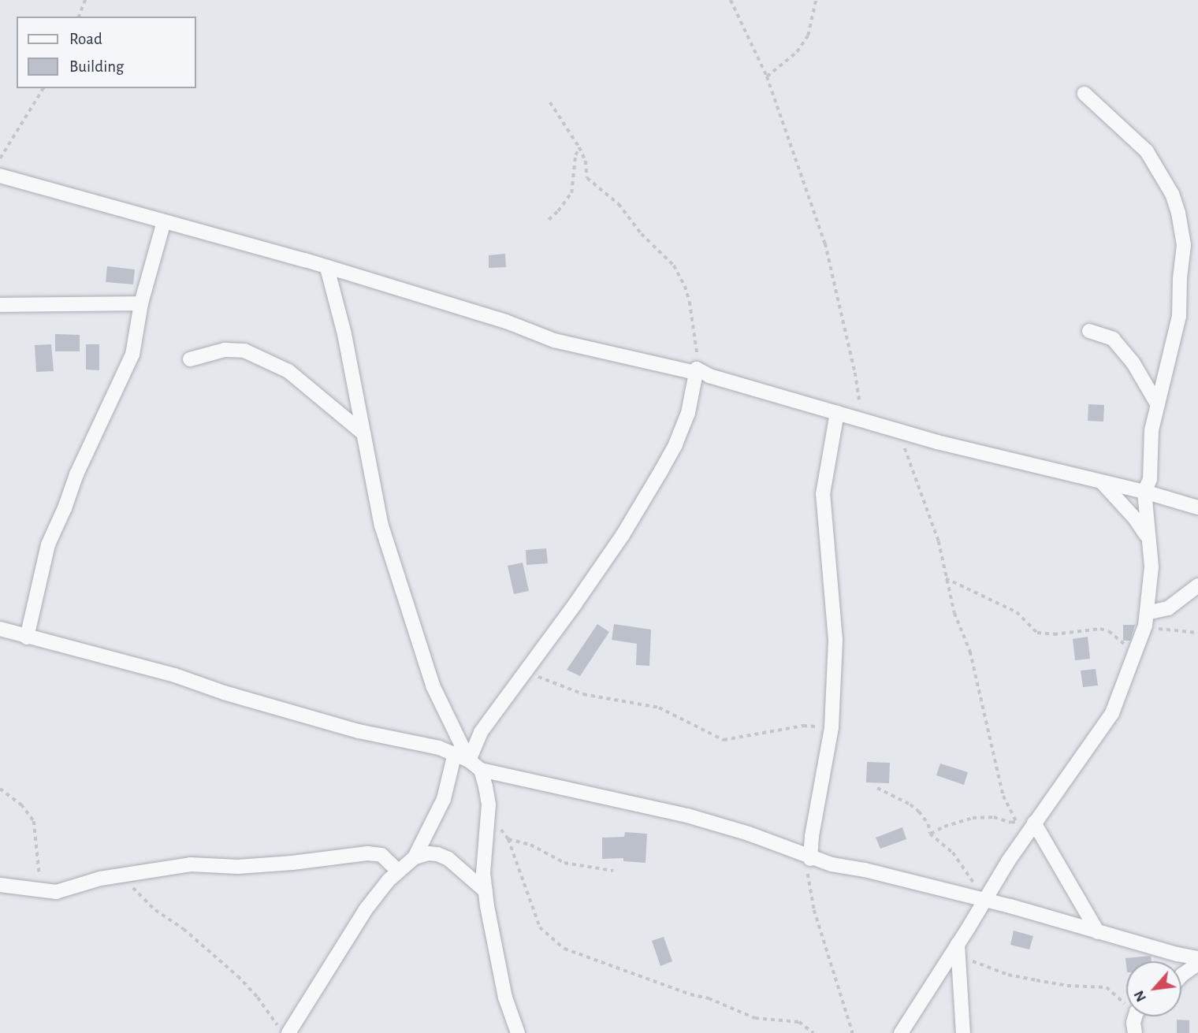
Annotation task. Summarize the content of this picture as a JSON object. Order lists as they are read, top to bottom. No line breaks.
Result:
{"legend":["Road","Building"],"north":"bottom left"}
